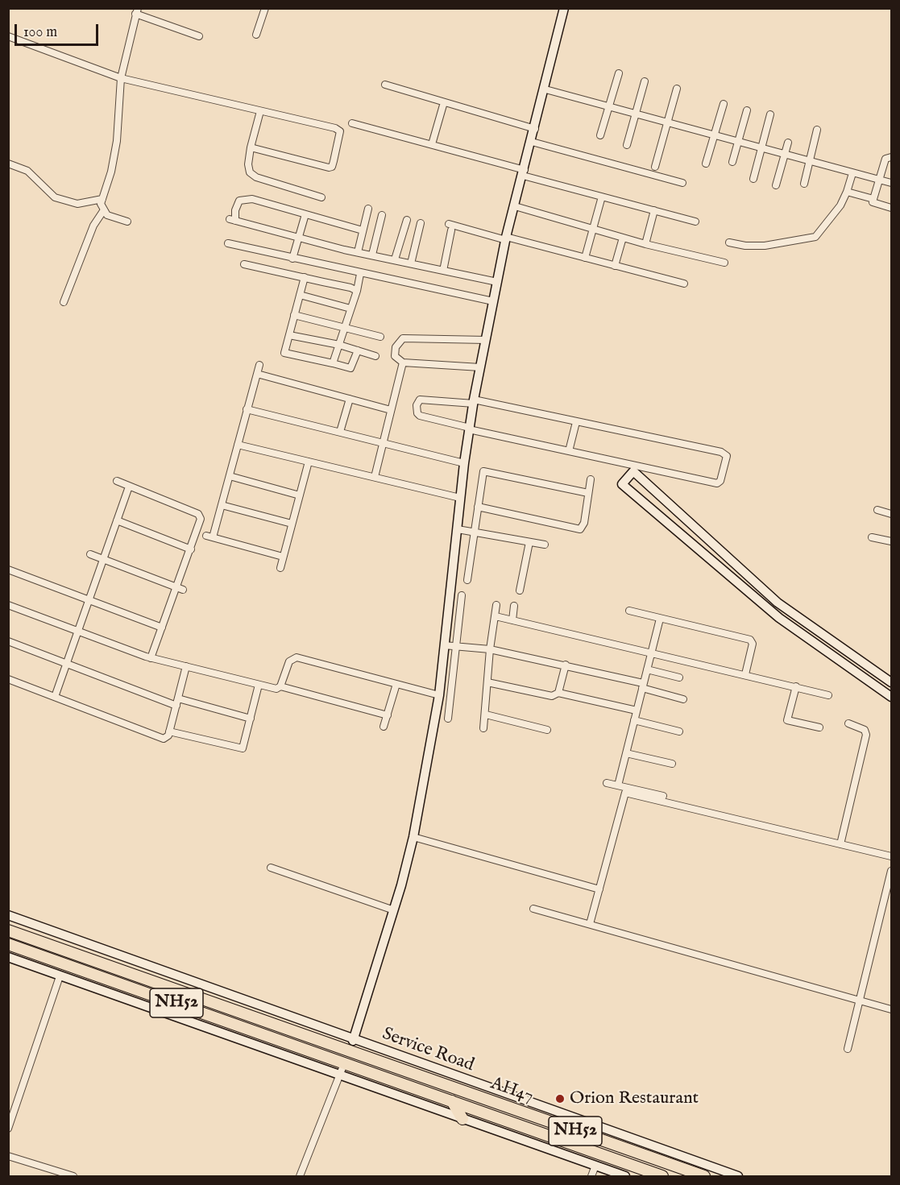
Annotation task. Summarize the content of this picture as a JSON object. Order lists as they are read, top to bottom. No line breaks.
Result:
{"streets":{"highway":["NH52","AH47"],"street":["Service Road"]},"crossings":[["NH52","AH47"],["Service Road","AH47"]],"places":["Orion Restaurant"],"scale_bar":"100 m"}
